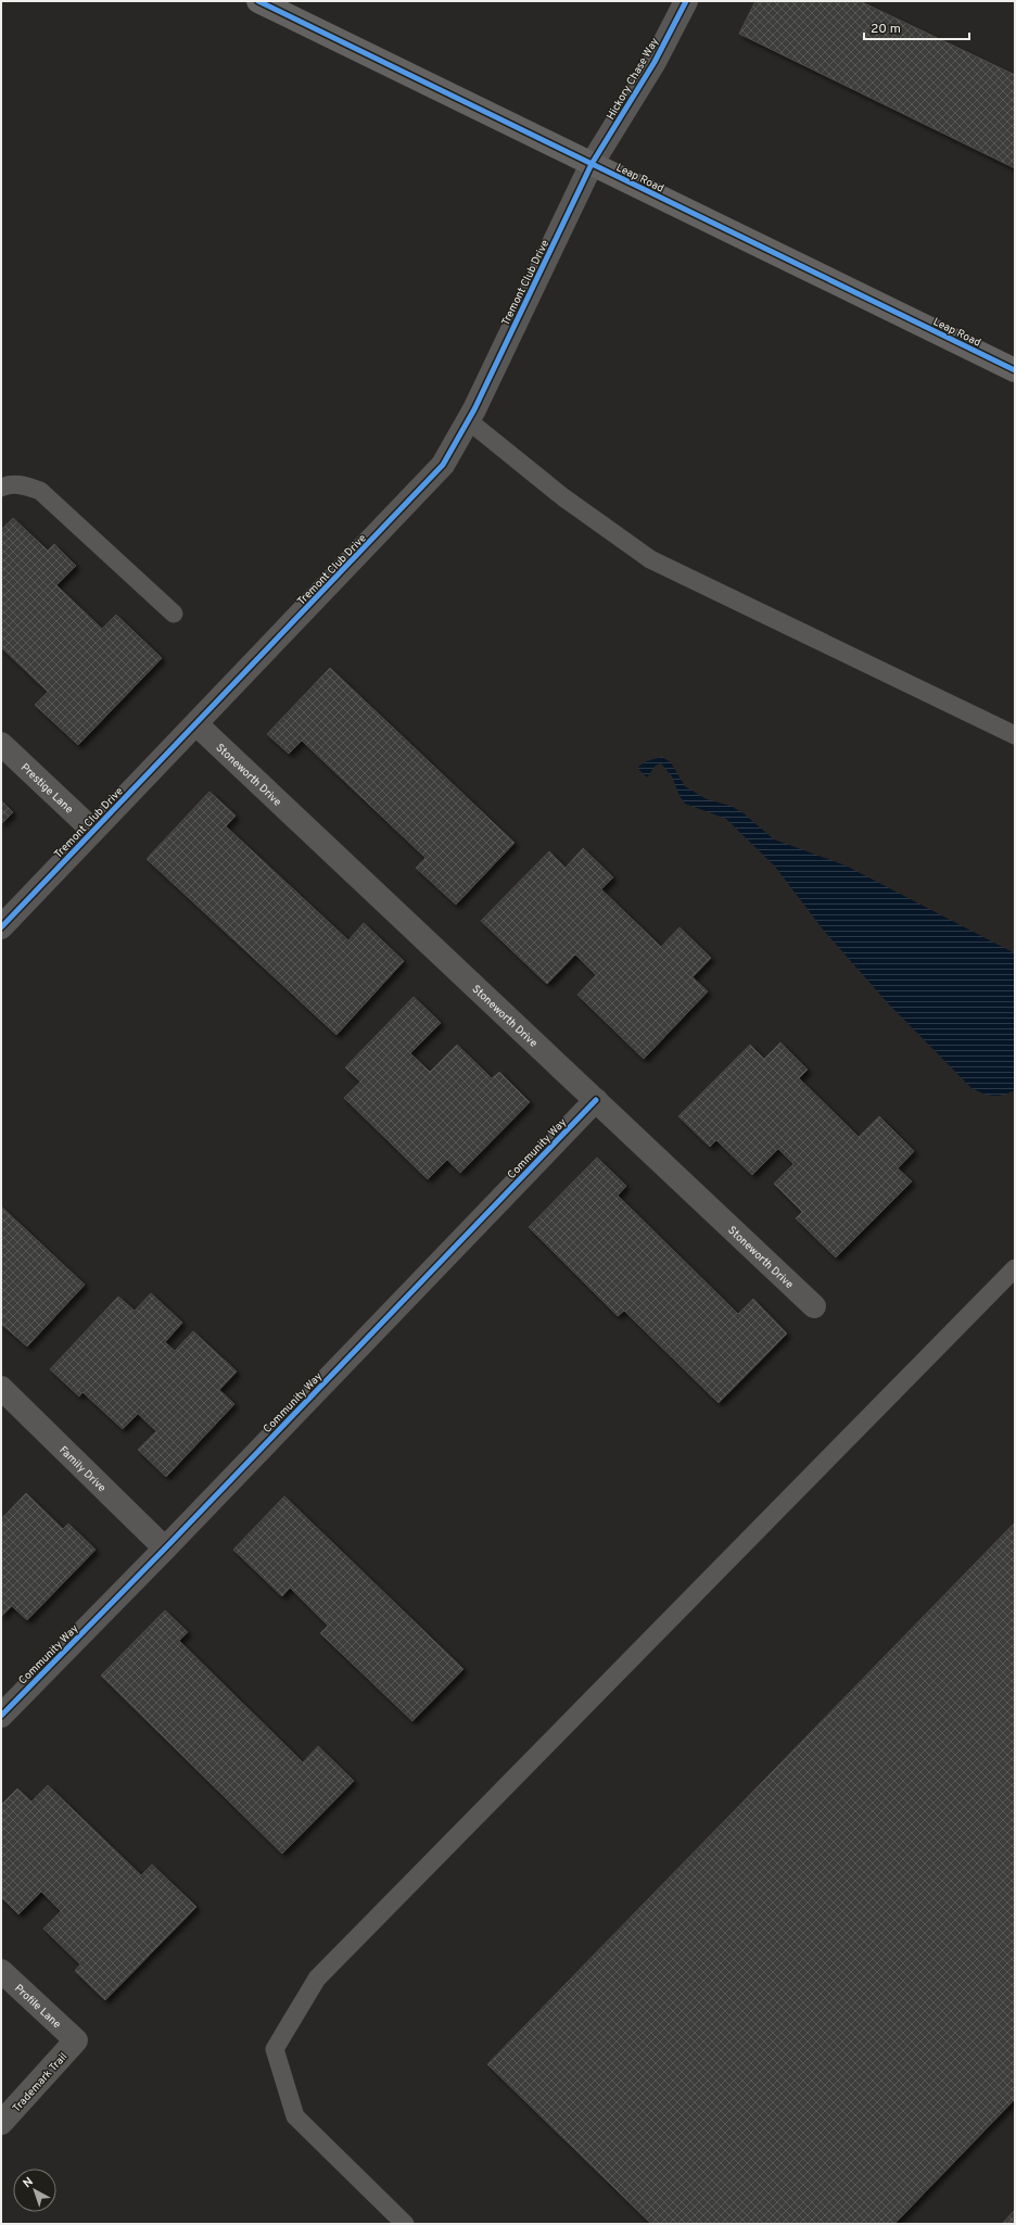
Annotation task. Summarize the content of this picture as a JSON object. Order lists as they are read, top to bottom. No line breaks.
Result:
{"streets":{"street":["Hickory Chase Way","Leap Road","Tremont Club Drive","Stoneworth Drive","Prestige Lane","Community Way","Family Drive","Profile Lane","Trademark Trail"]},"crossings":[["Hickory Chase Way","Leap Road"],["Hickory Chase Way","Tremont Club Drive"],["Leap Road","Tremont Club Drive"],["Tremont Club Drive","Stoneworth Drive"],["Tremont Club Drive","Prestige Lane"],["Stoneworth Drive","Community Way"],["Community Way","Family Drive"],["Profile Lane","Trademark Trail"]],"scale_bar":"20 m","north":"top left"}
